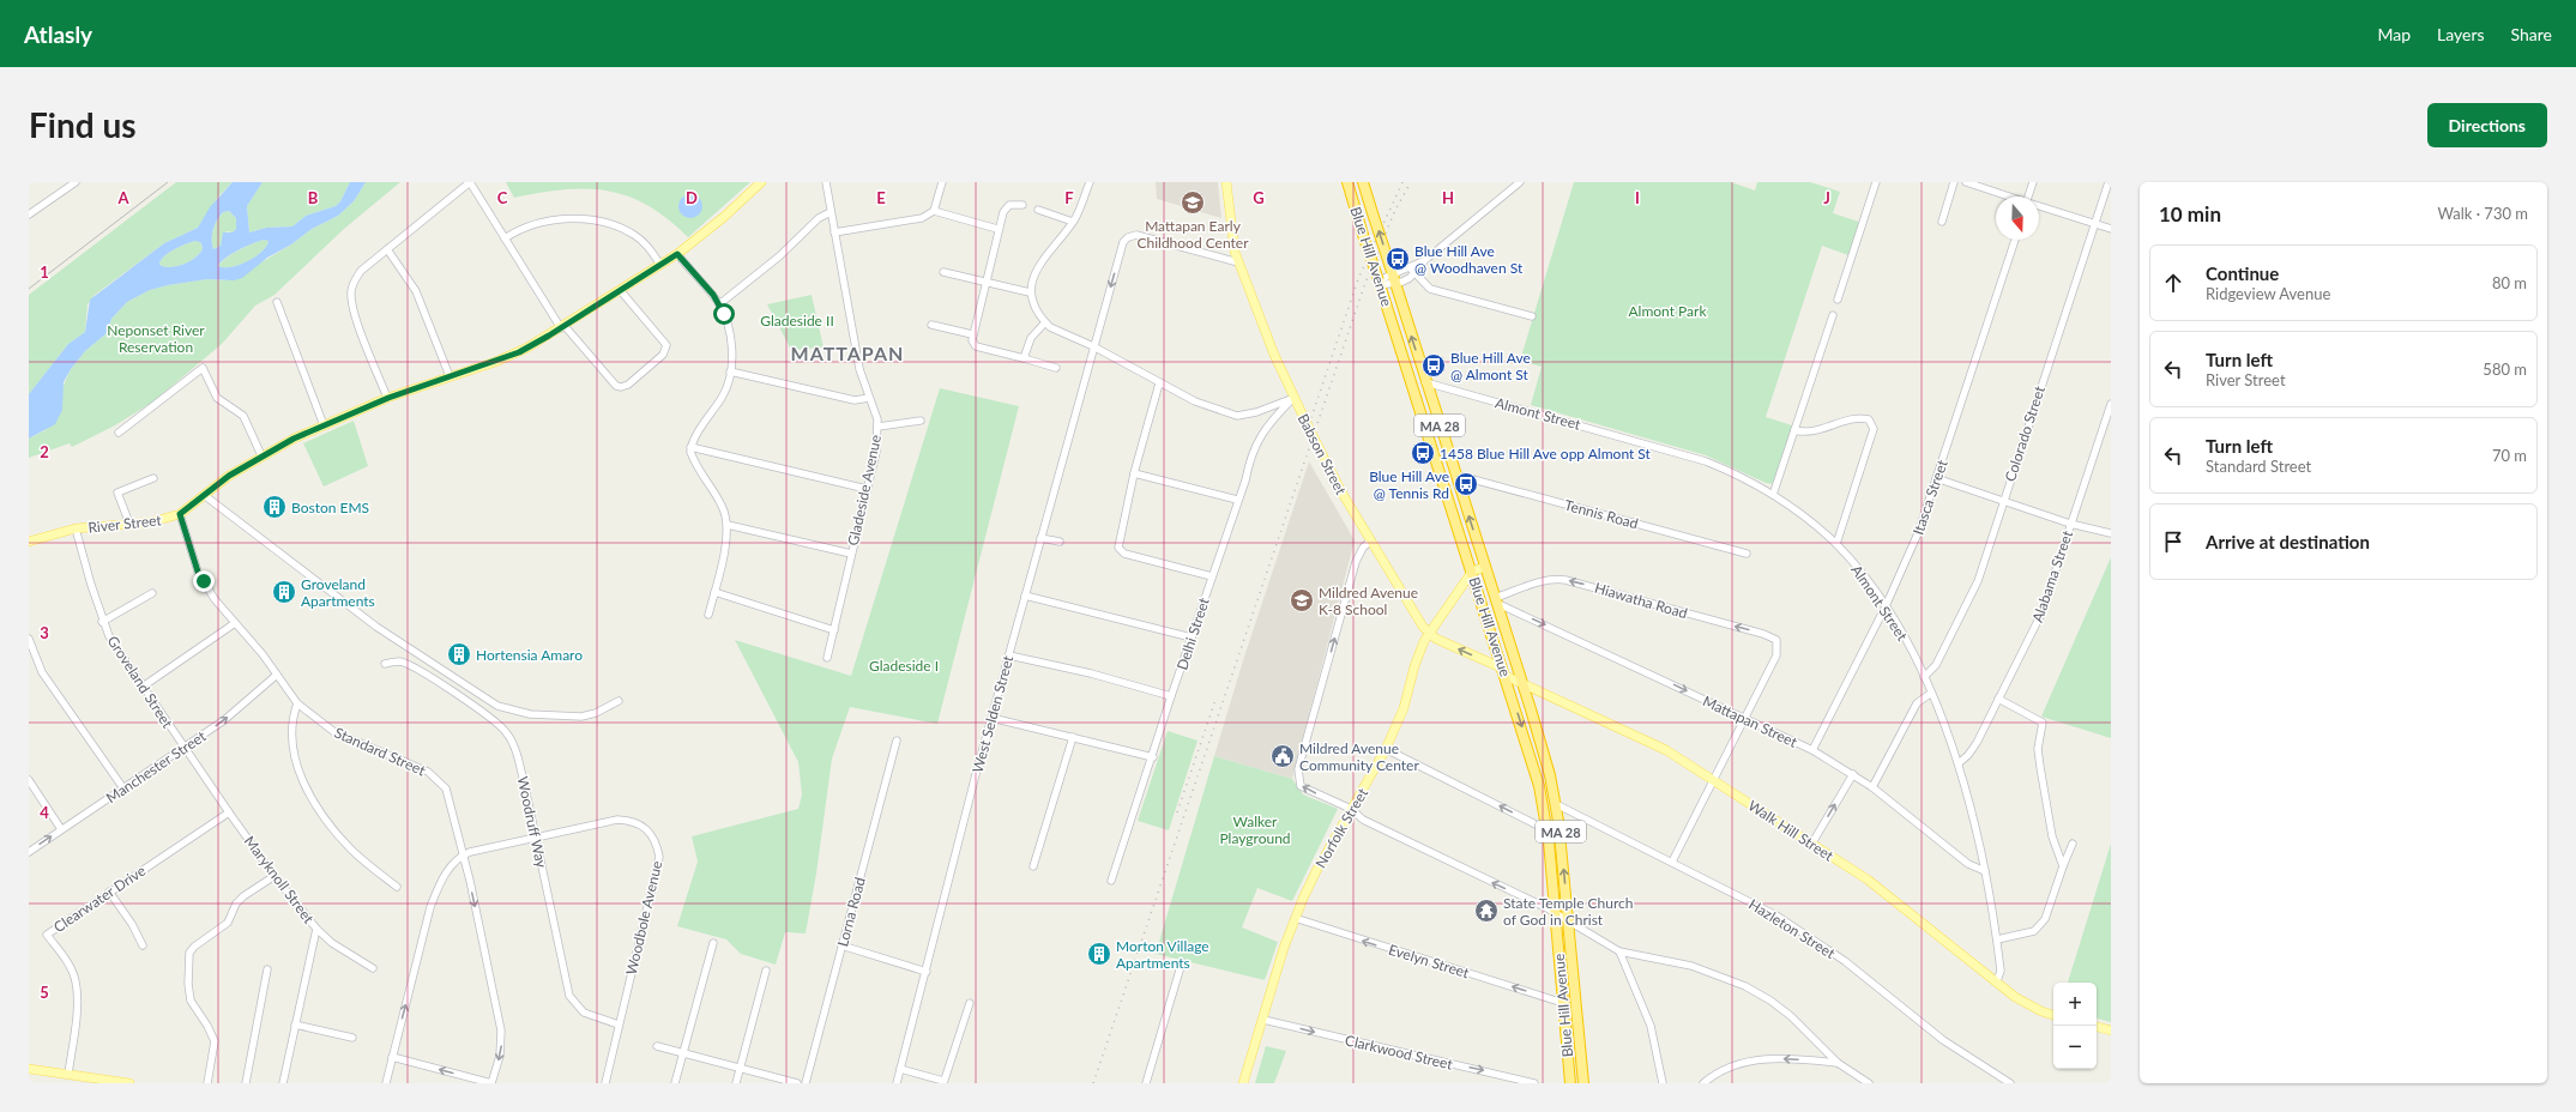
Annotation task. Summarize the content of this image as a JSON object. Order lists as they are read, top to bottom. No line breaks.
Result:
{"streets":{"highway":["Blue Hill Avenue","MA 28"],"main road":["Babson Street","River Street","Norfolk Street","Walk Hill Street"],"street":["Almont Street","Colorado Street","Gladeside Avenue","Itasca Street","Tennis Road","Alabama Street","Hiawatha Road","Delhi Street","Groveland Street","West Selden Street","Mattapan Street","Standard Street","Manchester Street","Woodruff Way","Maryknoll Street","Clearwater Drive","Lorna Road","Woodbole Avenue","Hazleton Street","Evelyn Street","Clarkwood Street"]},"crossings":[["Blue Hill Avenue","Almont Street"],["Blue Hill Avenue","Babson Street"],["Blue Hill Avenue","Tennis Road"],["Blue Hill Avenue","Hiawatha Road"],["Blue Hill Avenue","Mattapan Street"],["Blue Hill Avenue","Norfolk Street"],["Blue Hill Avenue","Walk Hill Street"],["Blue Hill Avenue","Hazleton Street"],["Blue Hill Avenue","Evelyn Street"],["Almont Street","Colorado Street"],["Almont Street","Itasca Street"],["Almont Street","Alabama Street"],["Almont Street","Mattapan Street"],["Almont Street","Walk Hill Street"],["Babson Street","Delhi Street"],["Babson Street","West Selden Street"],["Babson Street","Norfolk Street"],["Babson Street","Walk Hill Street"],["Itasca Street","Mattapan Street"],["River Street","Groveland Street"],["River Street","Standard Street"],["Hiawatha Road","Mattapan Street"],["Groveland Street","Manchester Street"],["Groveland Street","Maryknoll Street"],["Standard Street","Manchester Street"],["Standard Street","Woodbole Avenue"],["Manchester Street","Maryknoll Street"],["Woodruff Way","Woodbole Avenue"],["Norfolk Street","Evelyn Street"],["Norfolk Street","Clarkwood Street"],["Maryknoll Street","Clearwater Drive"]],"one_way":["Mattapan Street","Manchester Street","Evelyn Street","Clarkwood Street"],"districts":["MATTAPAN"],"parks":["Almont Park","Gladeside II","Neponset River Reservation","Gladeside I","Walker Playground"],"places":{"school or university":["Mattapan Early Childhood Center","Mildred Avenue K-8 School"],"bus stop":["Blue Hill Ave @ Woodhaven St","Blue Hill Ave @ Almont St","1458 Blue Hill Ave opp Almont St","Blue Hill Ave @ Tennis Rd"],"building":["Boston EMS","Groveland Apartments","Hortensia Amaro","Morton Village Apartments"],"public building":["Mildred Avenue Community Center"],"temple":["State Temple Church of God in Christ"]},"north":"bottom","page":{"header":"Atlasly","nav":["Map","Layers","Share"],"buttons":"Directions","title":"Find us","heading":["10 min","Walk · 730 m"],"list":[["Continue","Ridgeview Avenue","80 m"],["Turn left","River Street","580 m"],["Turn left","Standard Street","70 m"],"Arrive at destination"],"map_buttons":["+","−"]},"grid":{"columns":["A","B","C","D","E","F","G","H","I","J"],"rows":["1","2","3","4","5"]}}
